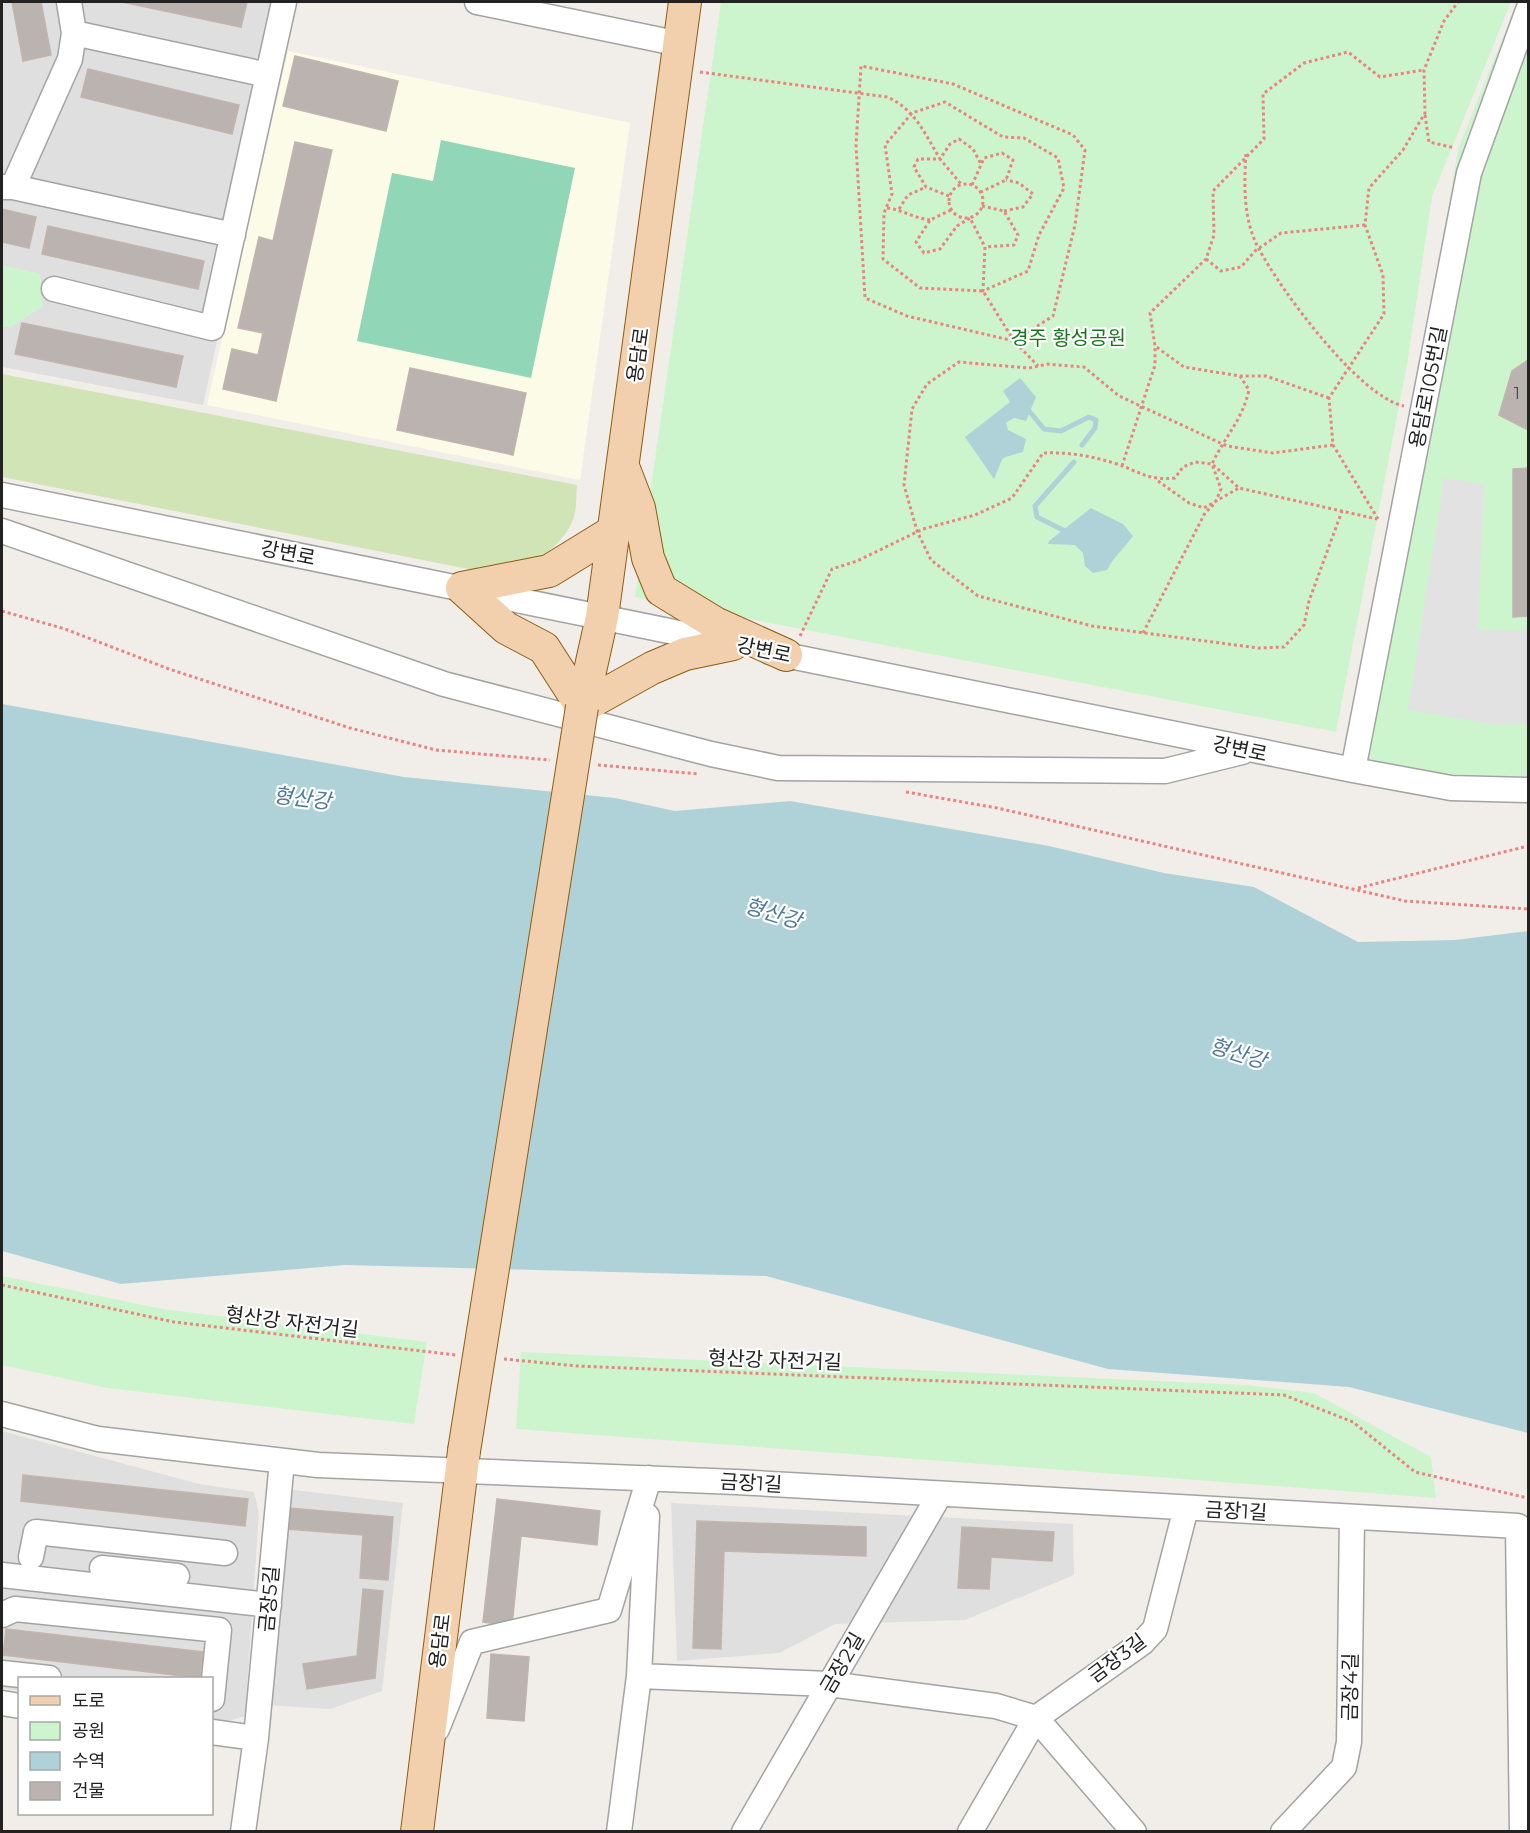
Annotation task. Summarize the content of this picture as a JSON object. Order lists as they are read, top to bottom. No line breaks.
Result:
{"streets":{"main road":["용담로"],"street":["용담로105번길","강변로","금장1길","금장5길","금장3길","금장2길","금장4길"],"path":["형산강 자전거길"]},"crossings":[["용담로","강변로"],["용담로","금장1길"],["용담로105번길","강변로"],["금장1길","금장5길"],["금장1길","금장3길"],["금장1길","금장2길"],["금장1길","금장4길"]],"water":["형산강"],"parks":["경주 황성공원"],"house_numbers":["1"],"legend":["도로","공원","수역","건물"]}
